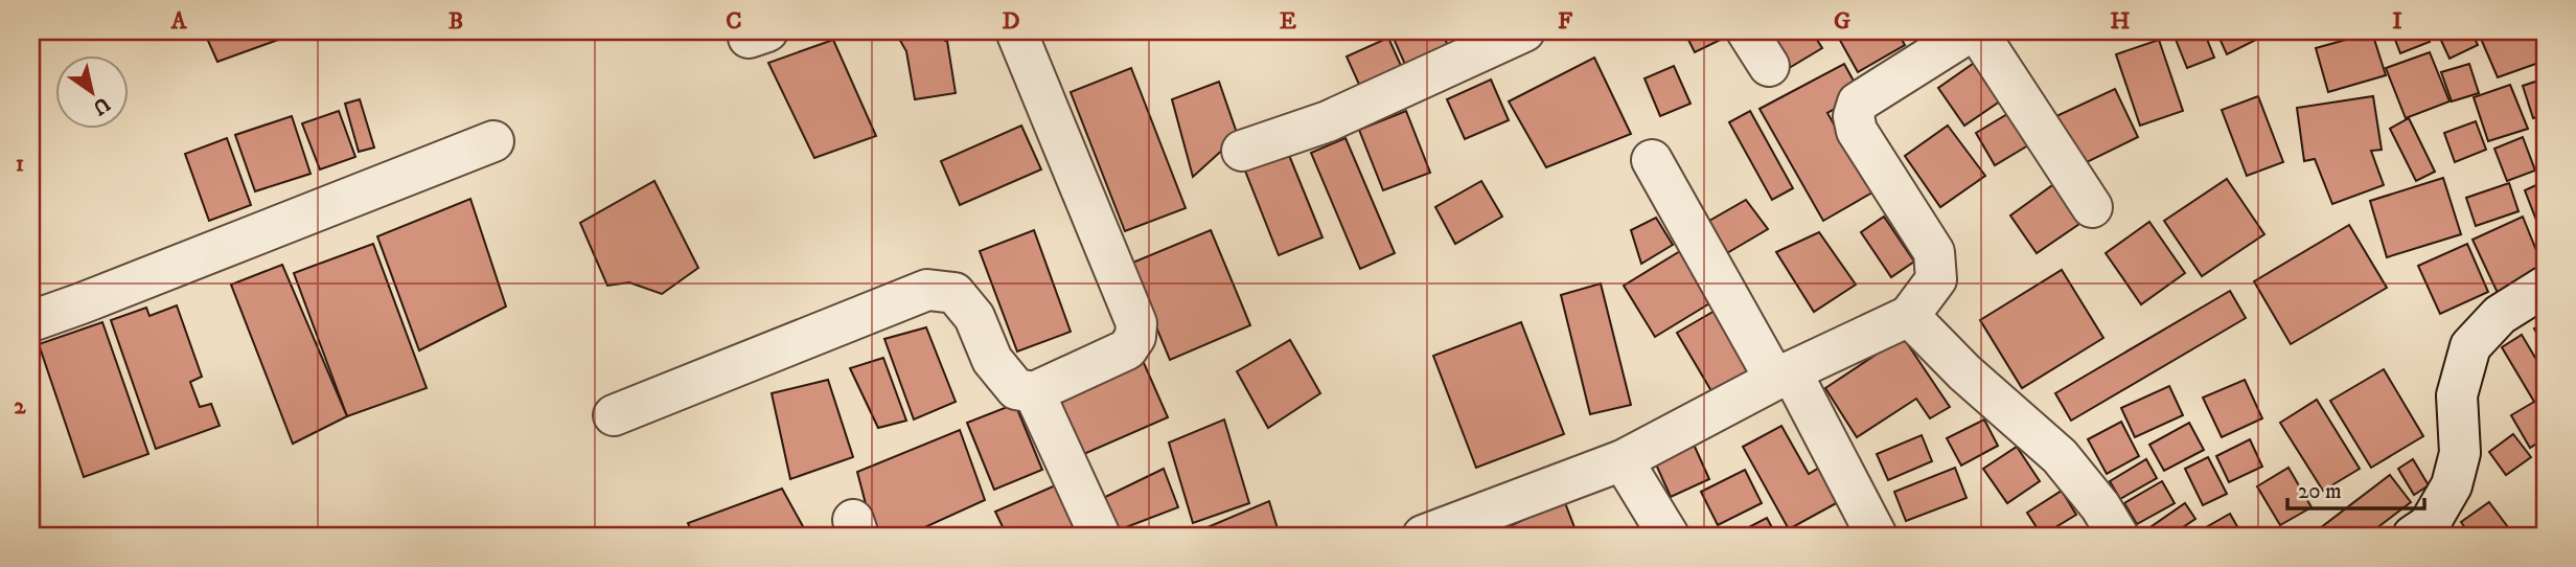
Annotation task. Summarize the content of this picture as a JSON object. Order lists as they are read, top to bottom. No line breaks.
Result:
{"scale_bar":"20 m","north":"bottom right","grid":{"columns":["A","B","C","D","E","F","G","H","I"],"rows":["1","2"]}}
